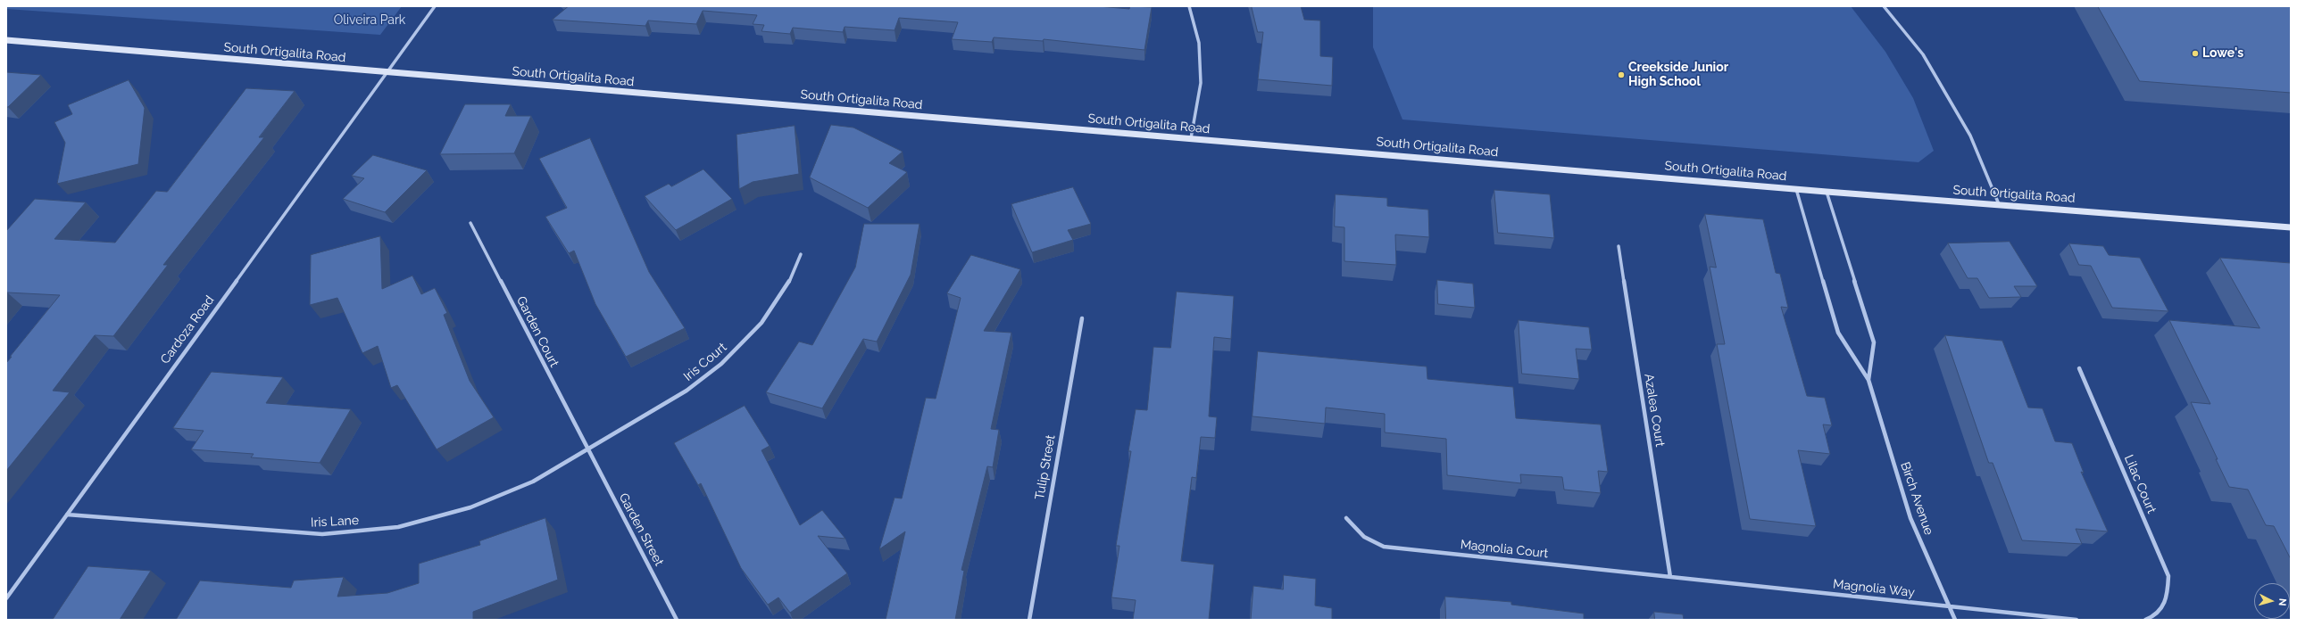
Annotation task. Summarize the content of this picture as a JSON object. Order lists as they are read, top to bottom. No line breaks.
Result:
{"streets":{"street":["South Ortigalita Road","Cardoza Road","Garden Court","Iris Court","Azalea Court","Tulip Street","Lilac Court","Birch Avenue","Iris Lane","Garden Street","Magnolia Court","Magnolia Way"]},"crossings":[["South Ortigalita Road","Cardoza Road"],["South Ortigalita Road","Birch Avenue"],["Cardoza Road","Iris Lane"],["Garden Court","Iris Court"],["Garden Court","Iris Lane"],["Garden Court","Garden Street"],["Iris Court","Iris Lane"],["Iris Court","Garden Street"],["Azalea Court","Magnolia Court"],["Azalea Court","Magnolia Way"],["Birch Avenue","Magnolia Way"],["Iris Lane","Garden Street"],["Magnolia Court","Magnolia Way"]],"parks":["Oliveira Park"],"places":["Lowe's","Creekside Junior High School"],"north":"right"}
